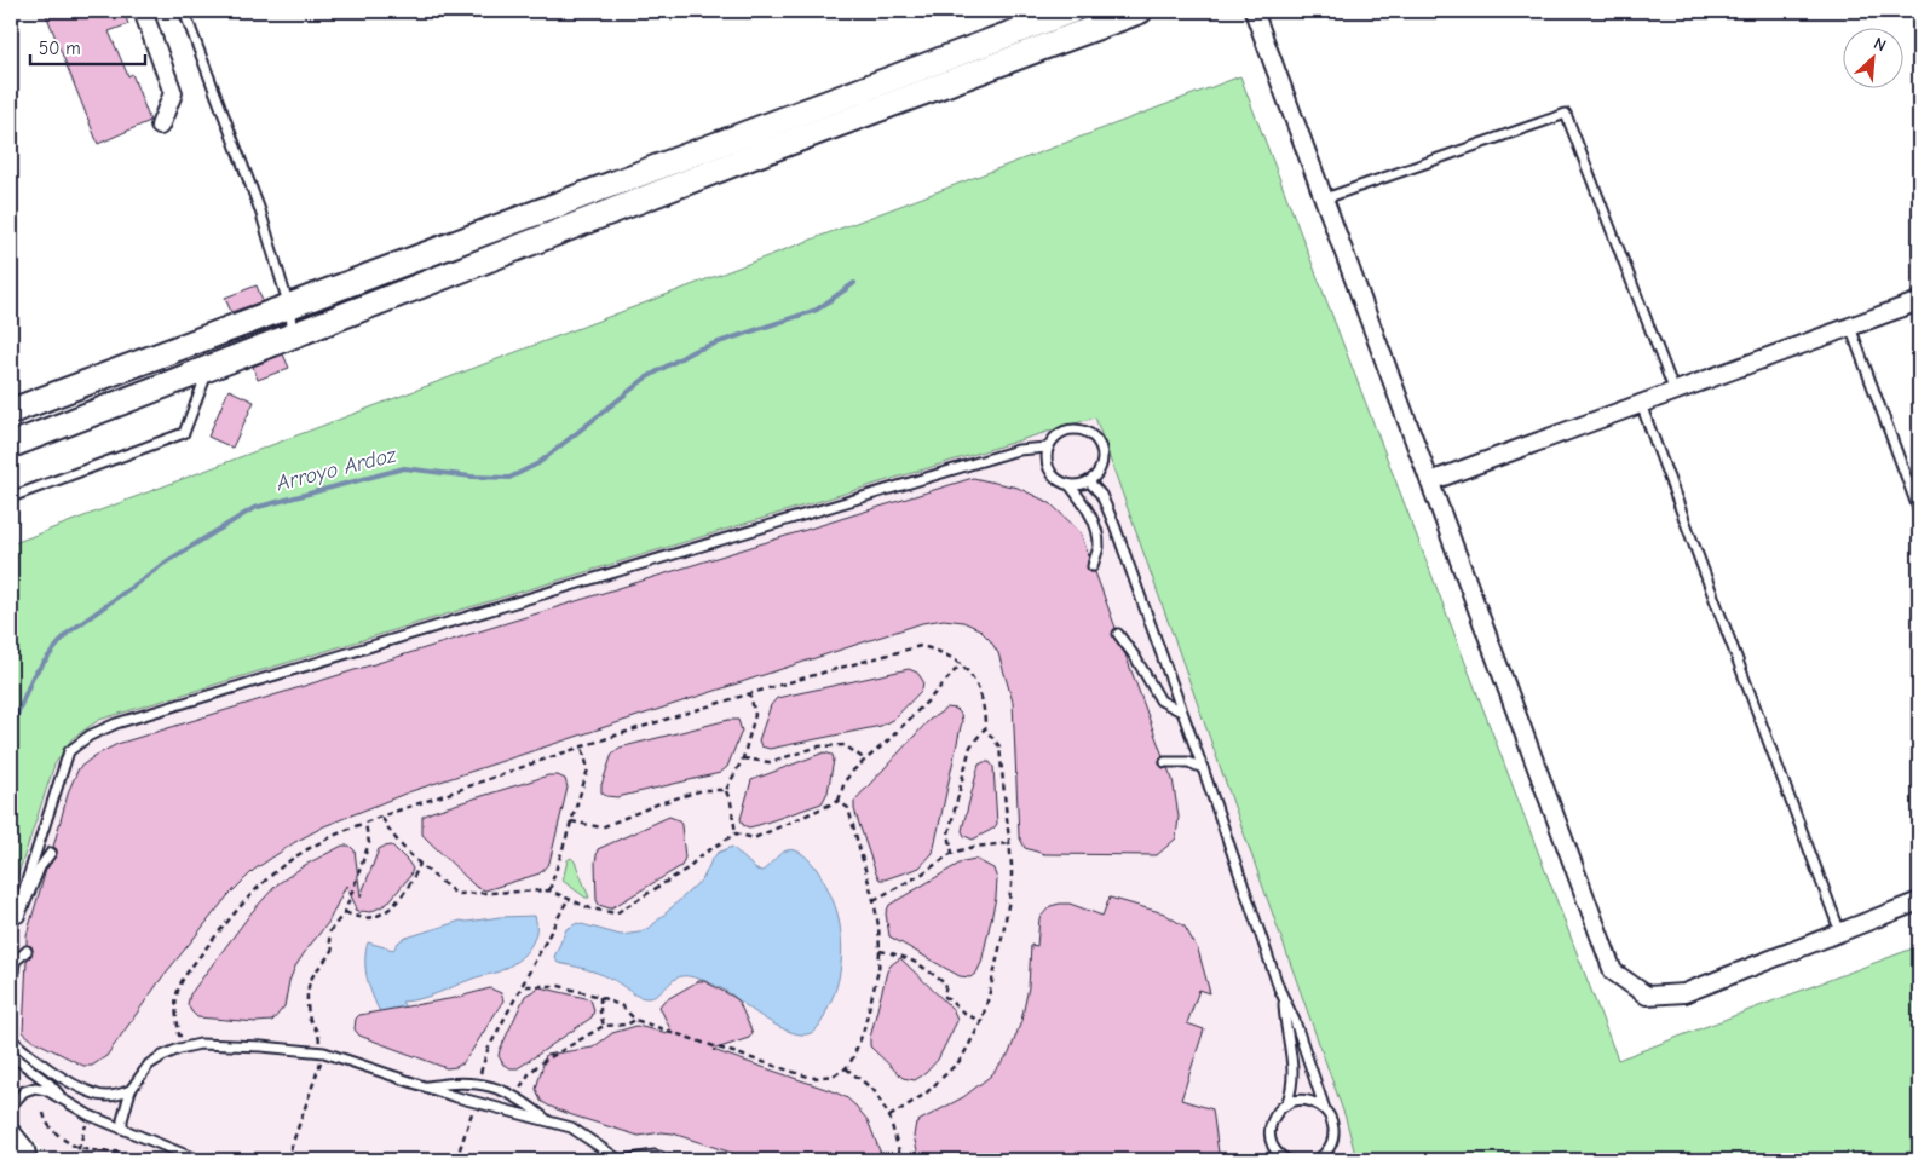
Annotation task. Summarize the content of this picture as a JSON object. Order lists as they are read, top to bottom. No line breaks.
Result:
{"water":["Arroyo Ardoz"],"scale_bar":"50 m","north":"top right"}
